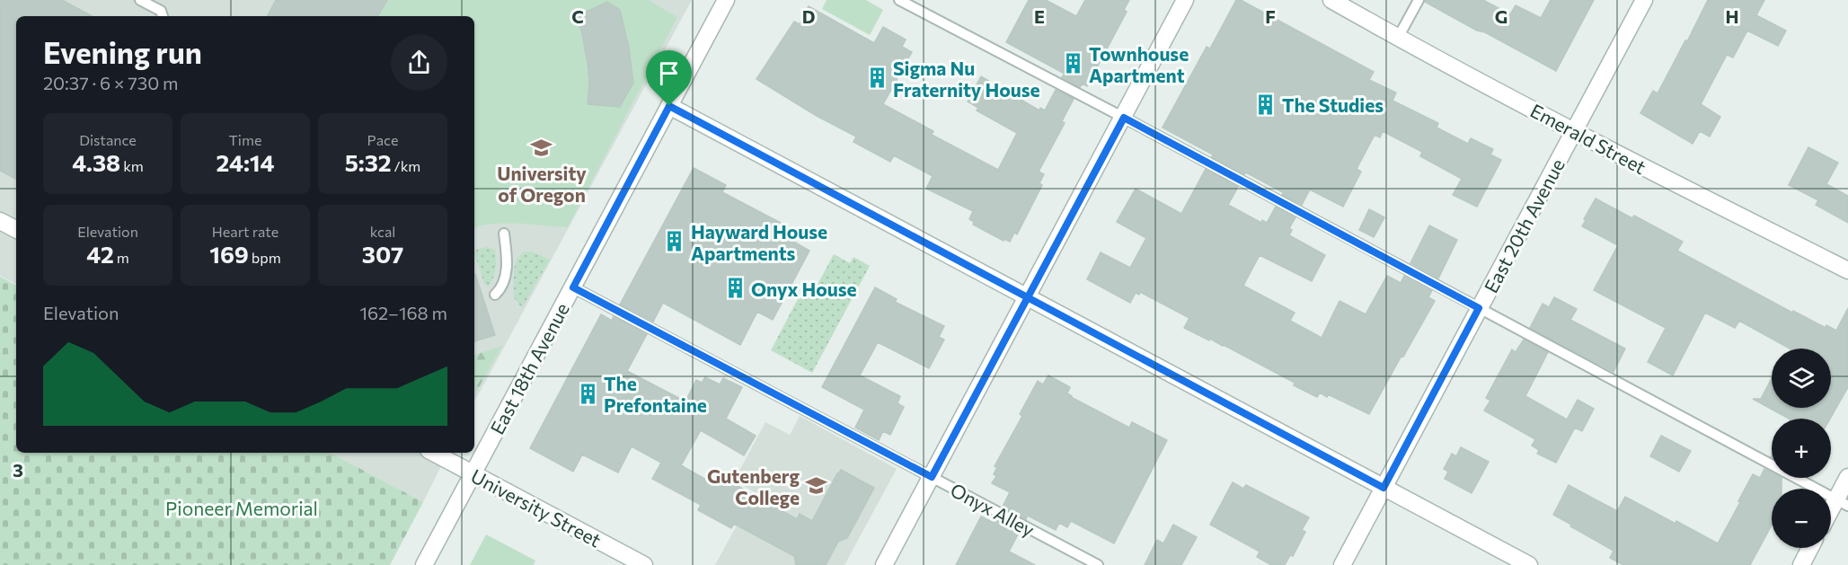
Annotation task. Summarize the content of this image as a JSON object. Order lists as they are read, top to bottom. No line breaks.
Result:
{"streets":{"street":["Emerald Street","East 20th Avenue","East 18th Avenue","University Street"],"lane":["Onyx Alley"]},"crossings":[["Emerald Street","East 20th Avenue"],["East 18th Avenue","University Street"],["East 18th Avenue","Onyx Alley"]],"parks":["Pioneer Memorial"],"places":{"building":["Townhouse Apartment","Sigma Nu Fraternity House","The Studies","Hayward House Apartments","Onyx House","The Prefontaine"],"school or university":["University of Oregon","Gutenberg College"]},"page":{"heading":["Evening run","20:37 · 6 × 730 m"],"stats":[["Distance","4.38 km"],["Time","24:14"],["Pace","5:32 /km"],["Elevation","42 m"],["Heart rate","169 bpm"],["kcal","307"]],"chart":["Elevation","162–168 m"],"map_buttons":["+","−"]},"grid":{"columns":["C","D","E","F","G","H"],"rows":["3"]}}
